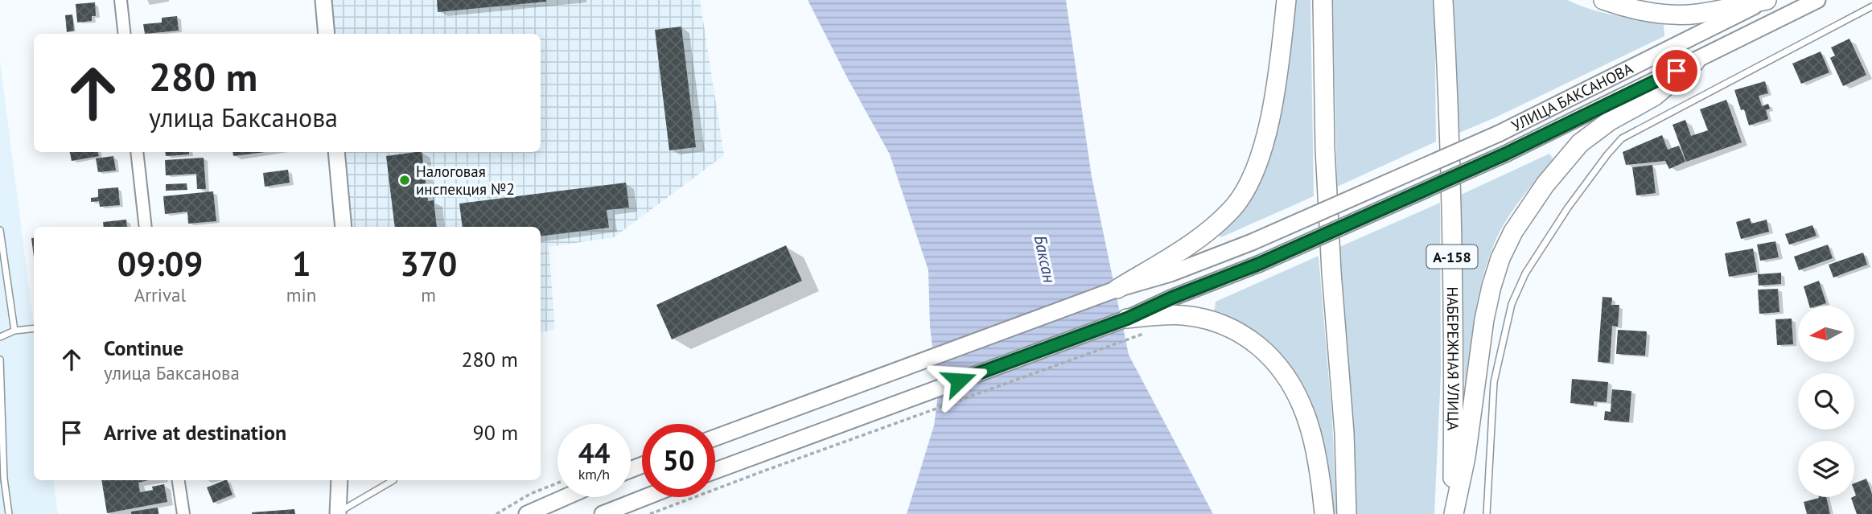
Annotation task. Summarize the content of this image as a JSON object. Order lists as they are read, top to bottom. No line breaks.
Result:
{"streets":{"main road":["УЛИЦА БАКСАНОВА","А-158","НАБЕРЕЖНАЯ УЛИЦА"]},"water":["Баксан"],"places":["Налоговая инспекция №2"],"north":"left","page":{"turn":["280 m","улица Баксанова"],"eta":["09:09","Arrival","1","min","370","m"],"list":[{"name":"Continue","note":"улица Баксанова","value":"280 m"},{"name":"Arrive at destination","value":"90 m"}],"speed":"44 km/h","limit":"50"}}
